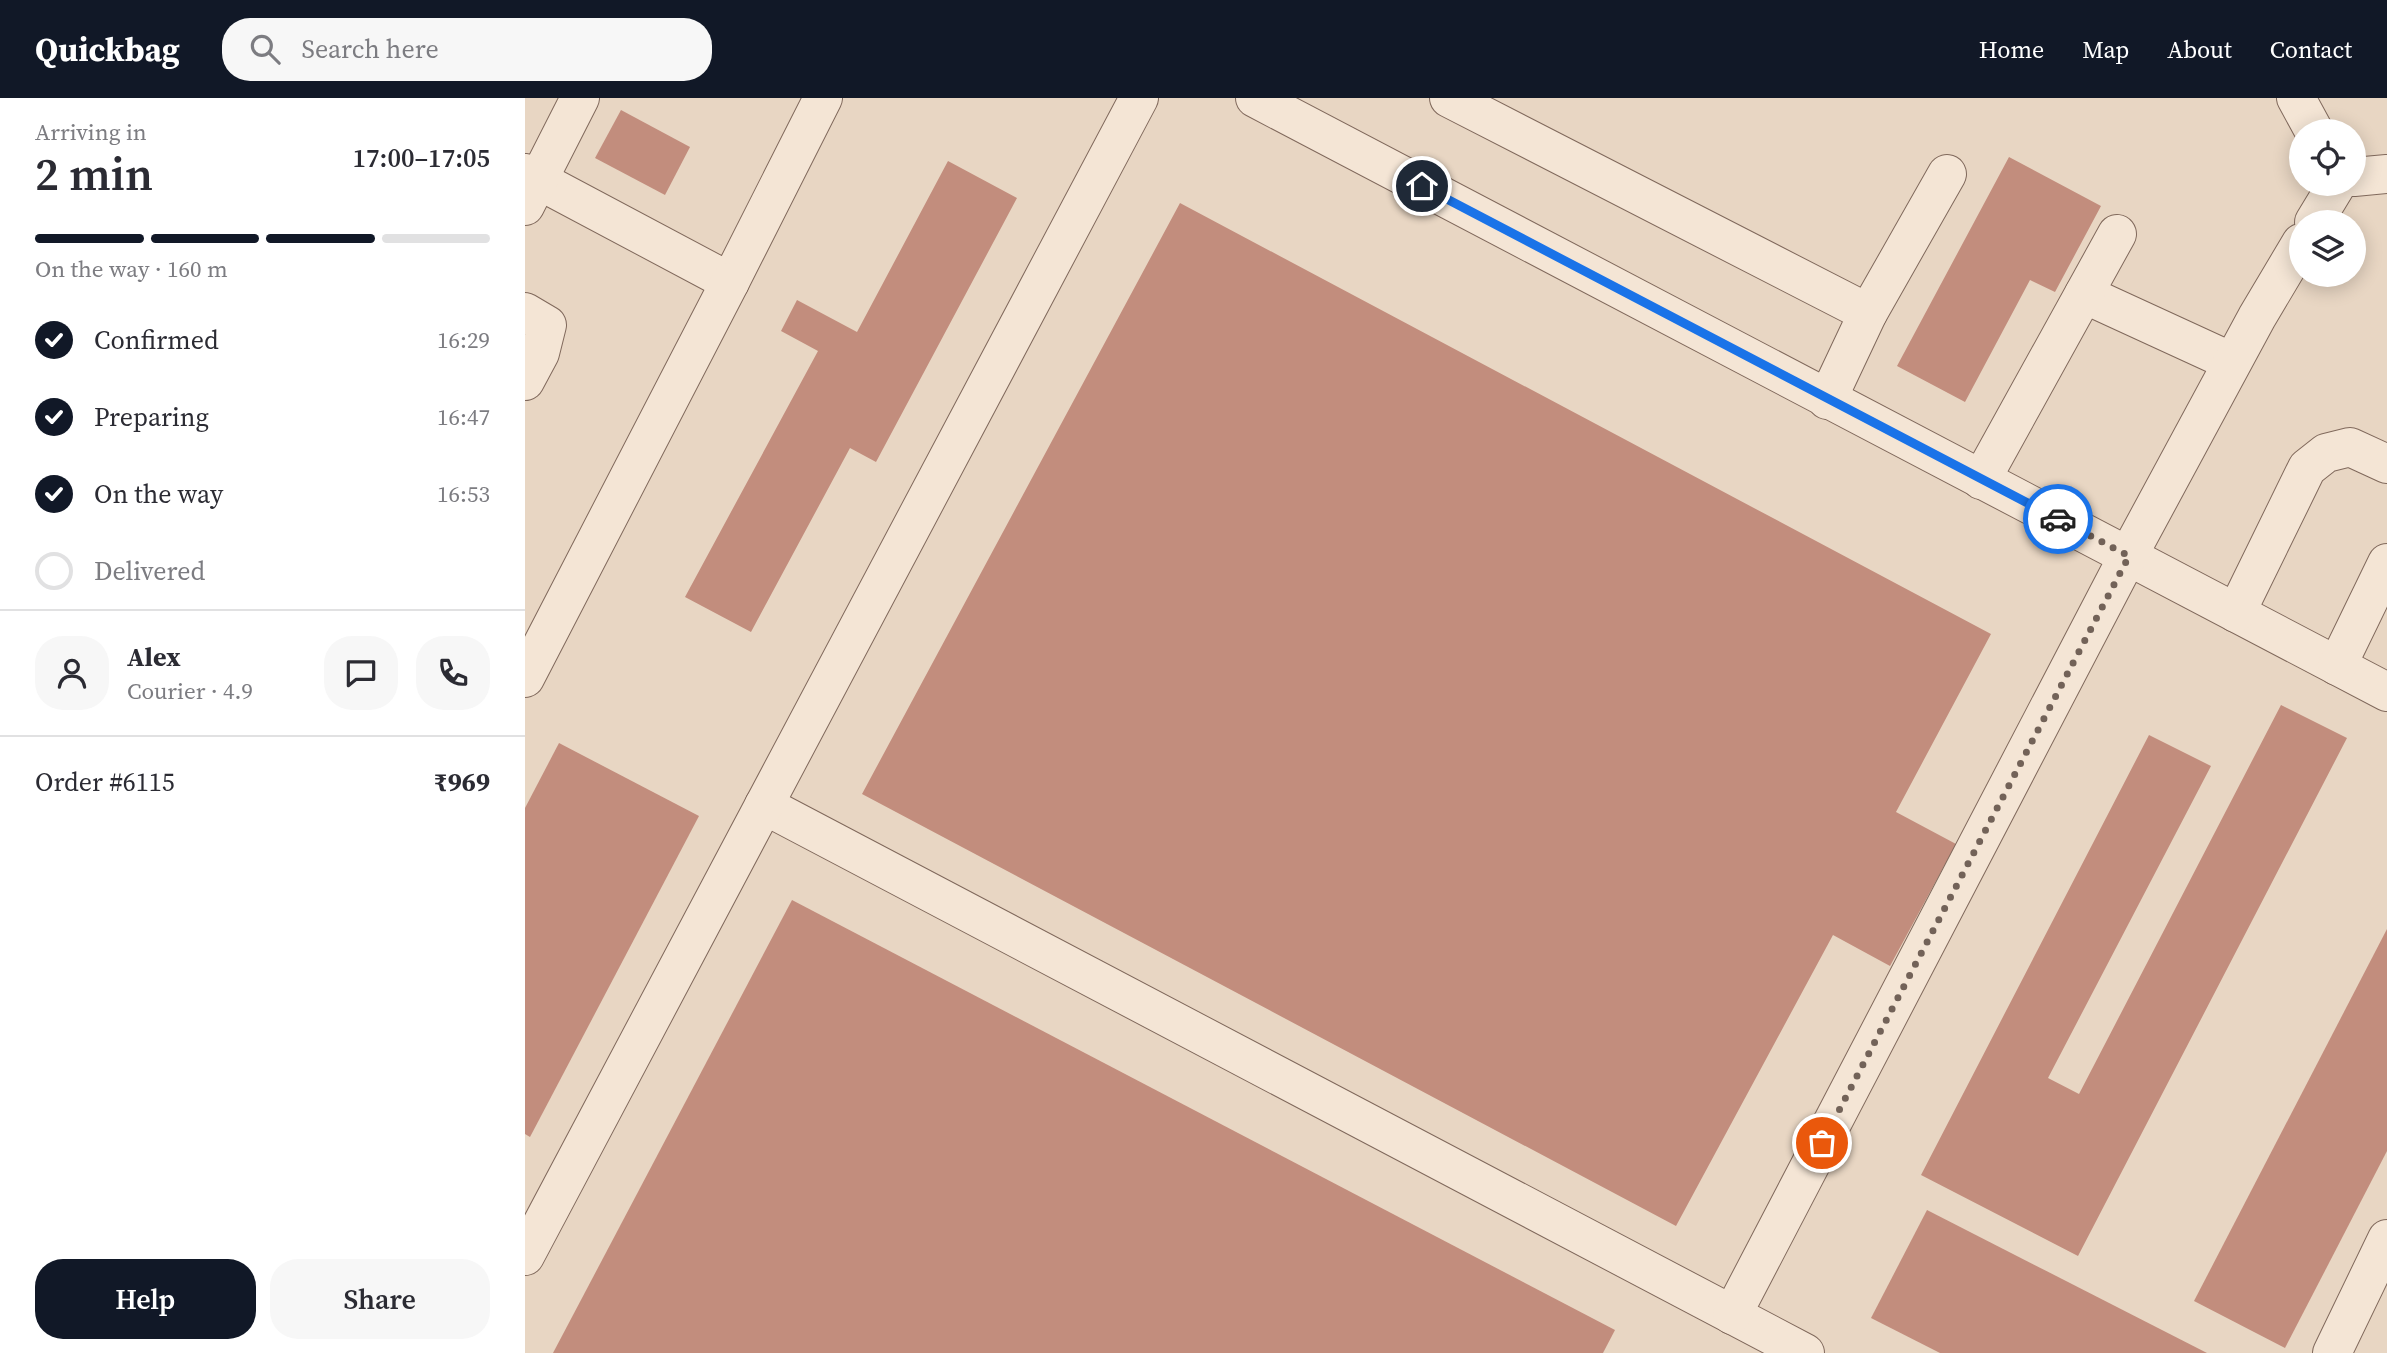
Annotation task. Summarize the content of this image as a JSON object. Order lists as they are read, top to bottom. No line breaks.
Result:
{"page":{"header":"Quickbag","search":"Search here","nav":["Home","Map","About","Contact"],"heading":["2 min","Arriving in","17:00–17:05"],"panel":["Alex","Courier · 4.9","Order #6115","₹969"],"bar":"On the way · 160 m","list":[["Confirmed","16:29"],["Preparing","16:47"],["On the way","16:53"],"Delivered"],"buttons":["Help","Share"]}}
